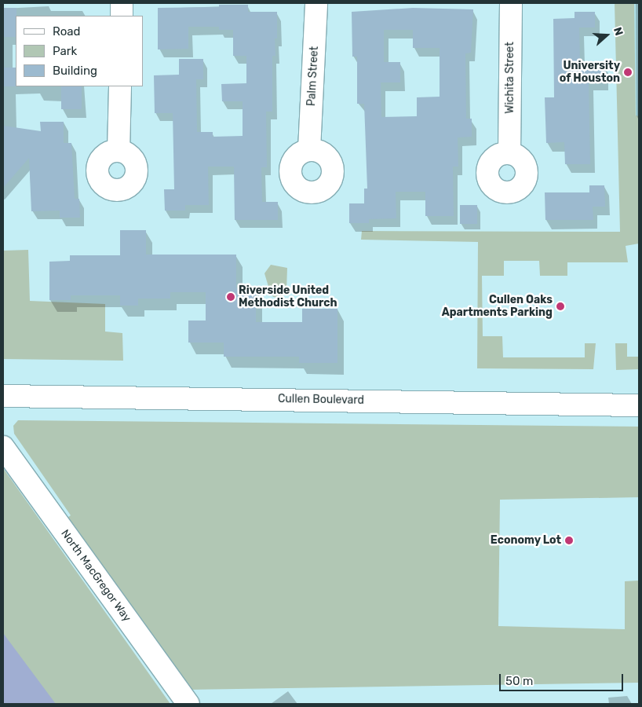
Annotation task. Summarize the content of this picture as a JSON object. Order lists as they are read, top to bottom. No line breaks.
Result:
{"streets":{"street":["Palm Street","Wichita Street","Cullen Boulevard","North MacGregor Way"]},"places":["University of Houston","Riverside United Methodist Church","Cullen Oaks Apartments Parking","Economy Lot"],"legend":["Road","Park","Building"],"scale_bar":"50 m","north":"right"}
